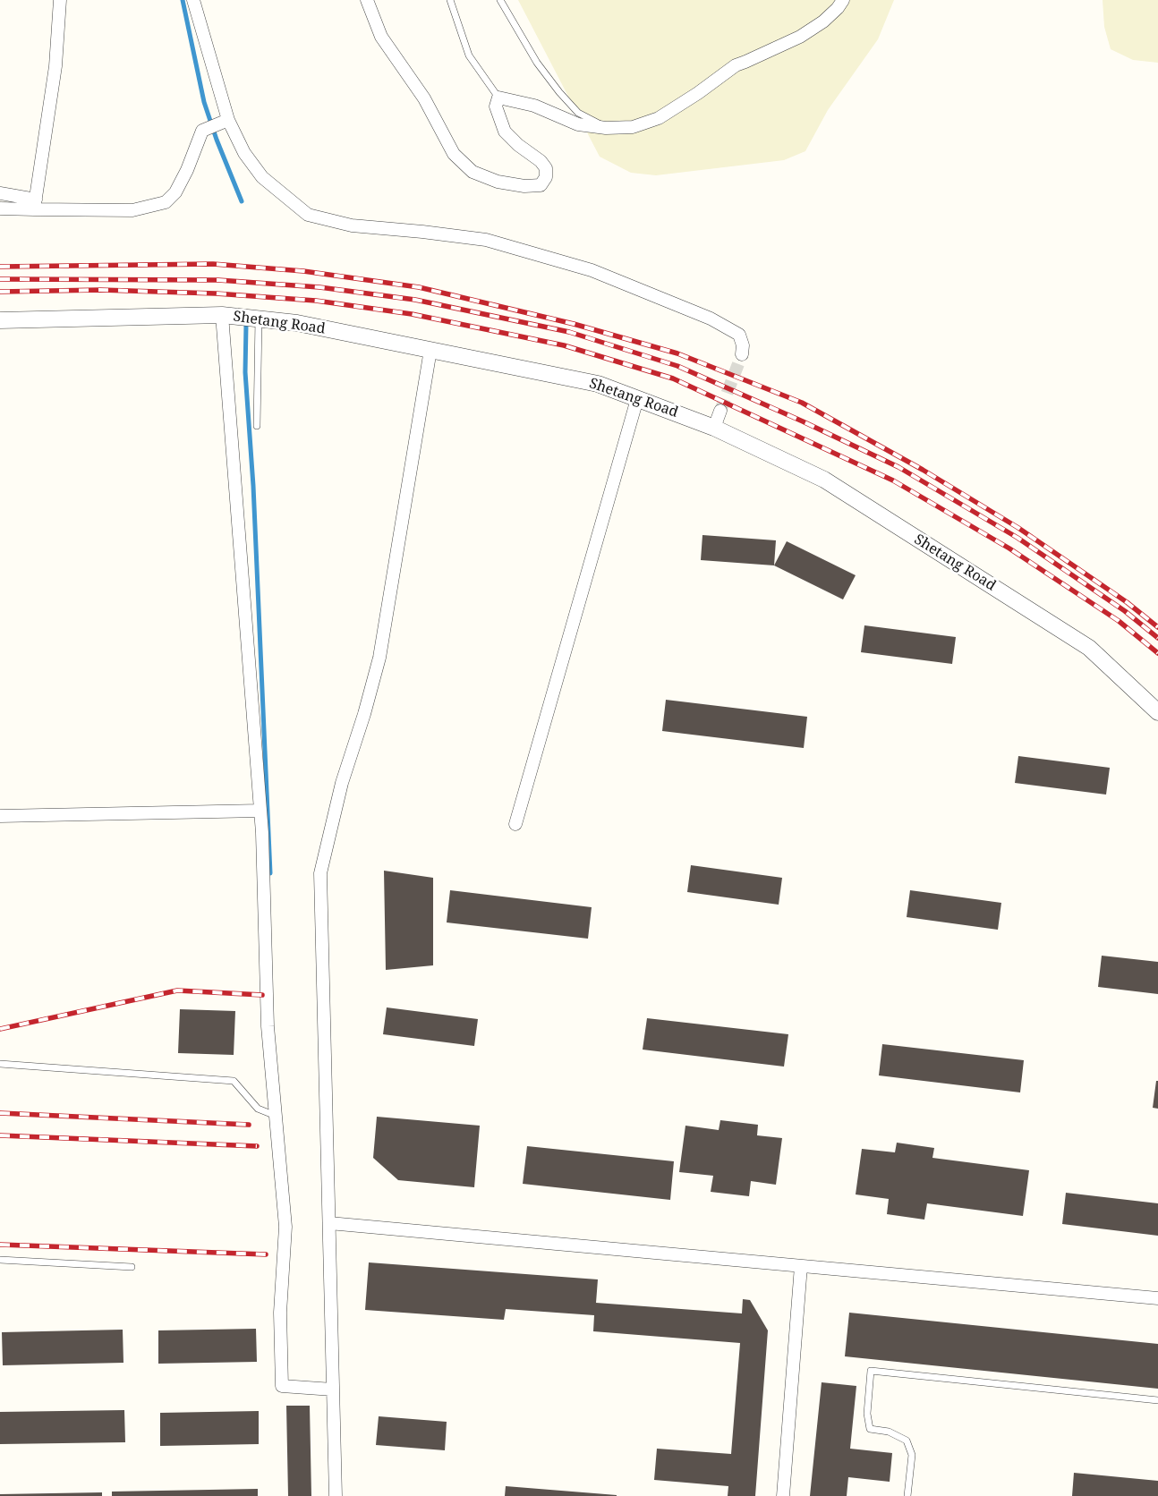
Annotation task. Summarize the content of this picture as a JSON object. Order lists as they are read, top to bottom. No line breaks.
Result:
{"streets":{"street":["Shetang Road"]}}
